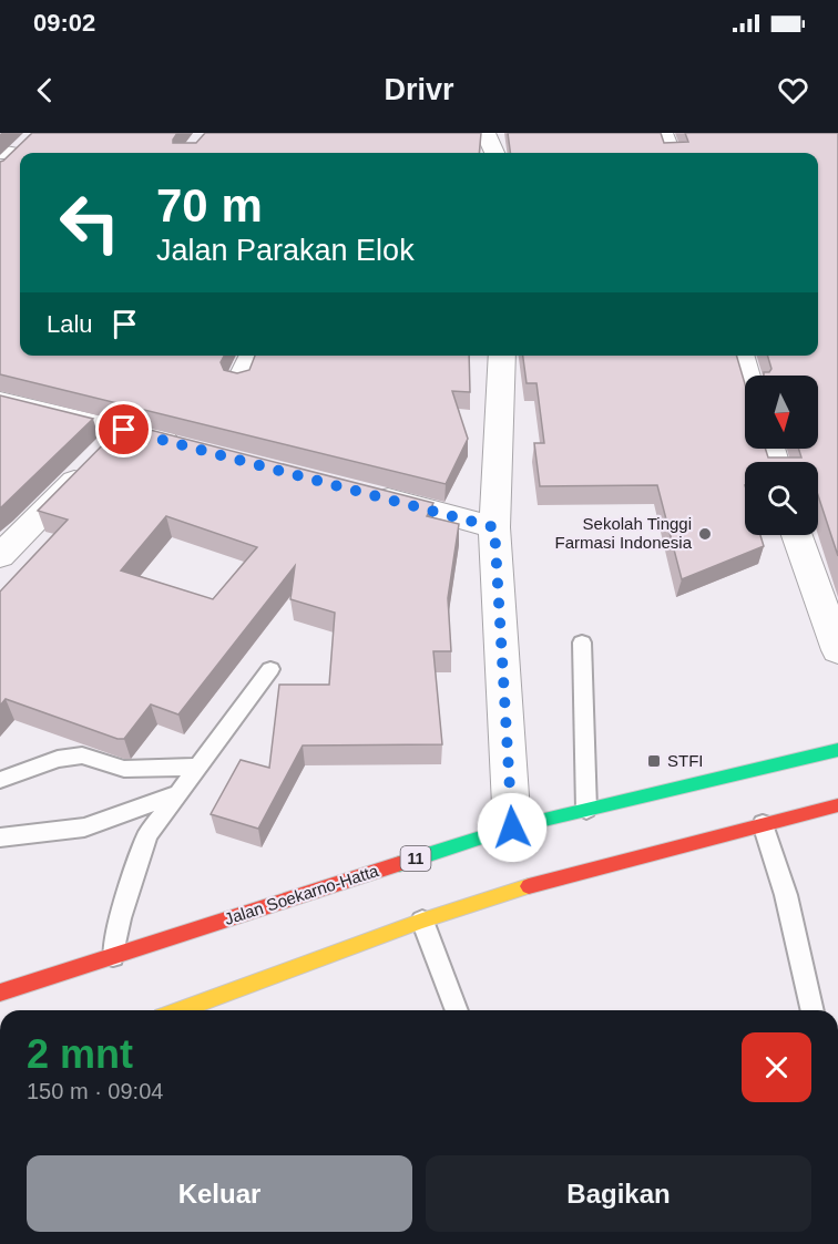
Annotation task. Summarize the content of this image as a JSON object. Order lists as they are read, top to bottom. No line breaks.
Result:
{"streets":{"highway":["11","Jalan Soekarno-Hatta"]},"places":{"other":["Sekolah Tinggi Farmasi Indonesia"],"transit":["STFI"]},"north":"bottom","page":{"status":"09:02","header":"Drivr","turn":["70 m","Jalan Parakan Elok"],"then":"Lalu","heading":["2 mnt","150 m · 09:04"],"buttons":["Keluar","Bagikan"]}}
